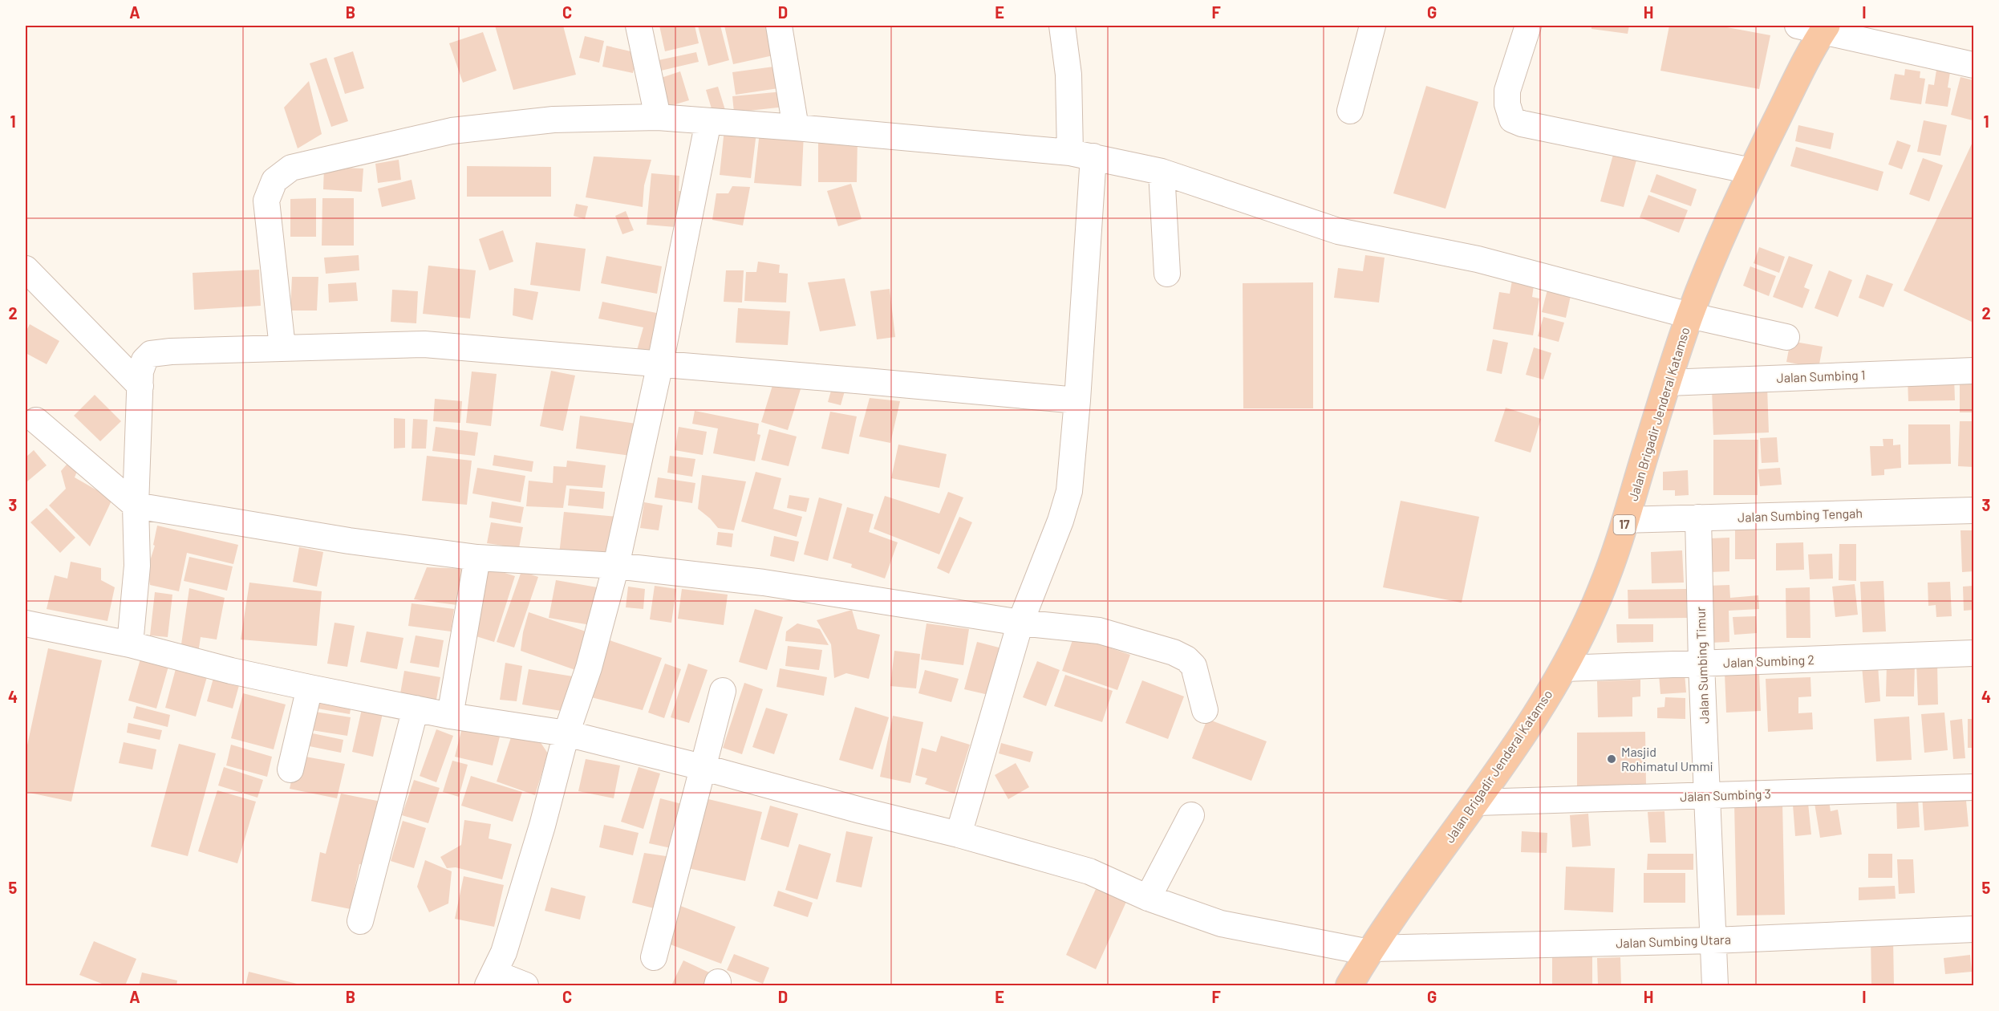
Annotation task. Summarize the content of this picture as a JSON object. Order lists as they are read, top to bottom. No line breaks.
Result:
{"streets":{"highway":["Jalan Brigadir Jenderal Katamso","17"],"street":["Jalan Sumbing 1","Jalan Sumbing Tengah","Jalan Sumbing 2","Jalan Sumbing Timur","Jalan Sumbing 3","Jalan Sumbing Utara"]},"crossings":[["Jalan Sumbing 1","Jalan Brigadir Jenderal Katamso"],["Jalan Brigadir Jenderal Katamso","Jalan Sumbing Tengah"],["Jalan Brigadir Jenderal Katamso","Jalan Sumbing 2"],["Jalan Brigadir Jenderal Katamso","Jalan Sumbing 3"],["Jalan Brigadir Jenderal Katamso","Jalan Sumbing Utara"],["Jalan Sumbing Tengah","Jalan Sumbing Timur"],["Jalan Sumbing 2","Jalan Sumbing Timur"],["Jalan Sumbing Timur","Jalan Sumbing 3"],["Jalan Sumbing Timur","Jalan Sumbing Utara"]],"places":["Masjid Rohimatul Ummi"],"grid":{"columns":["A","B","C","D","E","F","G","H","I"],"rows":["1","2","3","4","5"]}}
